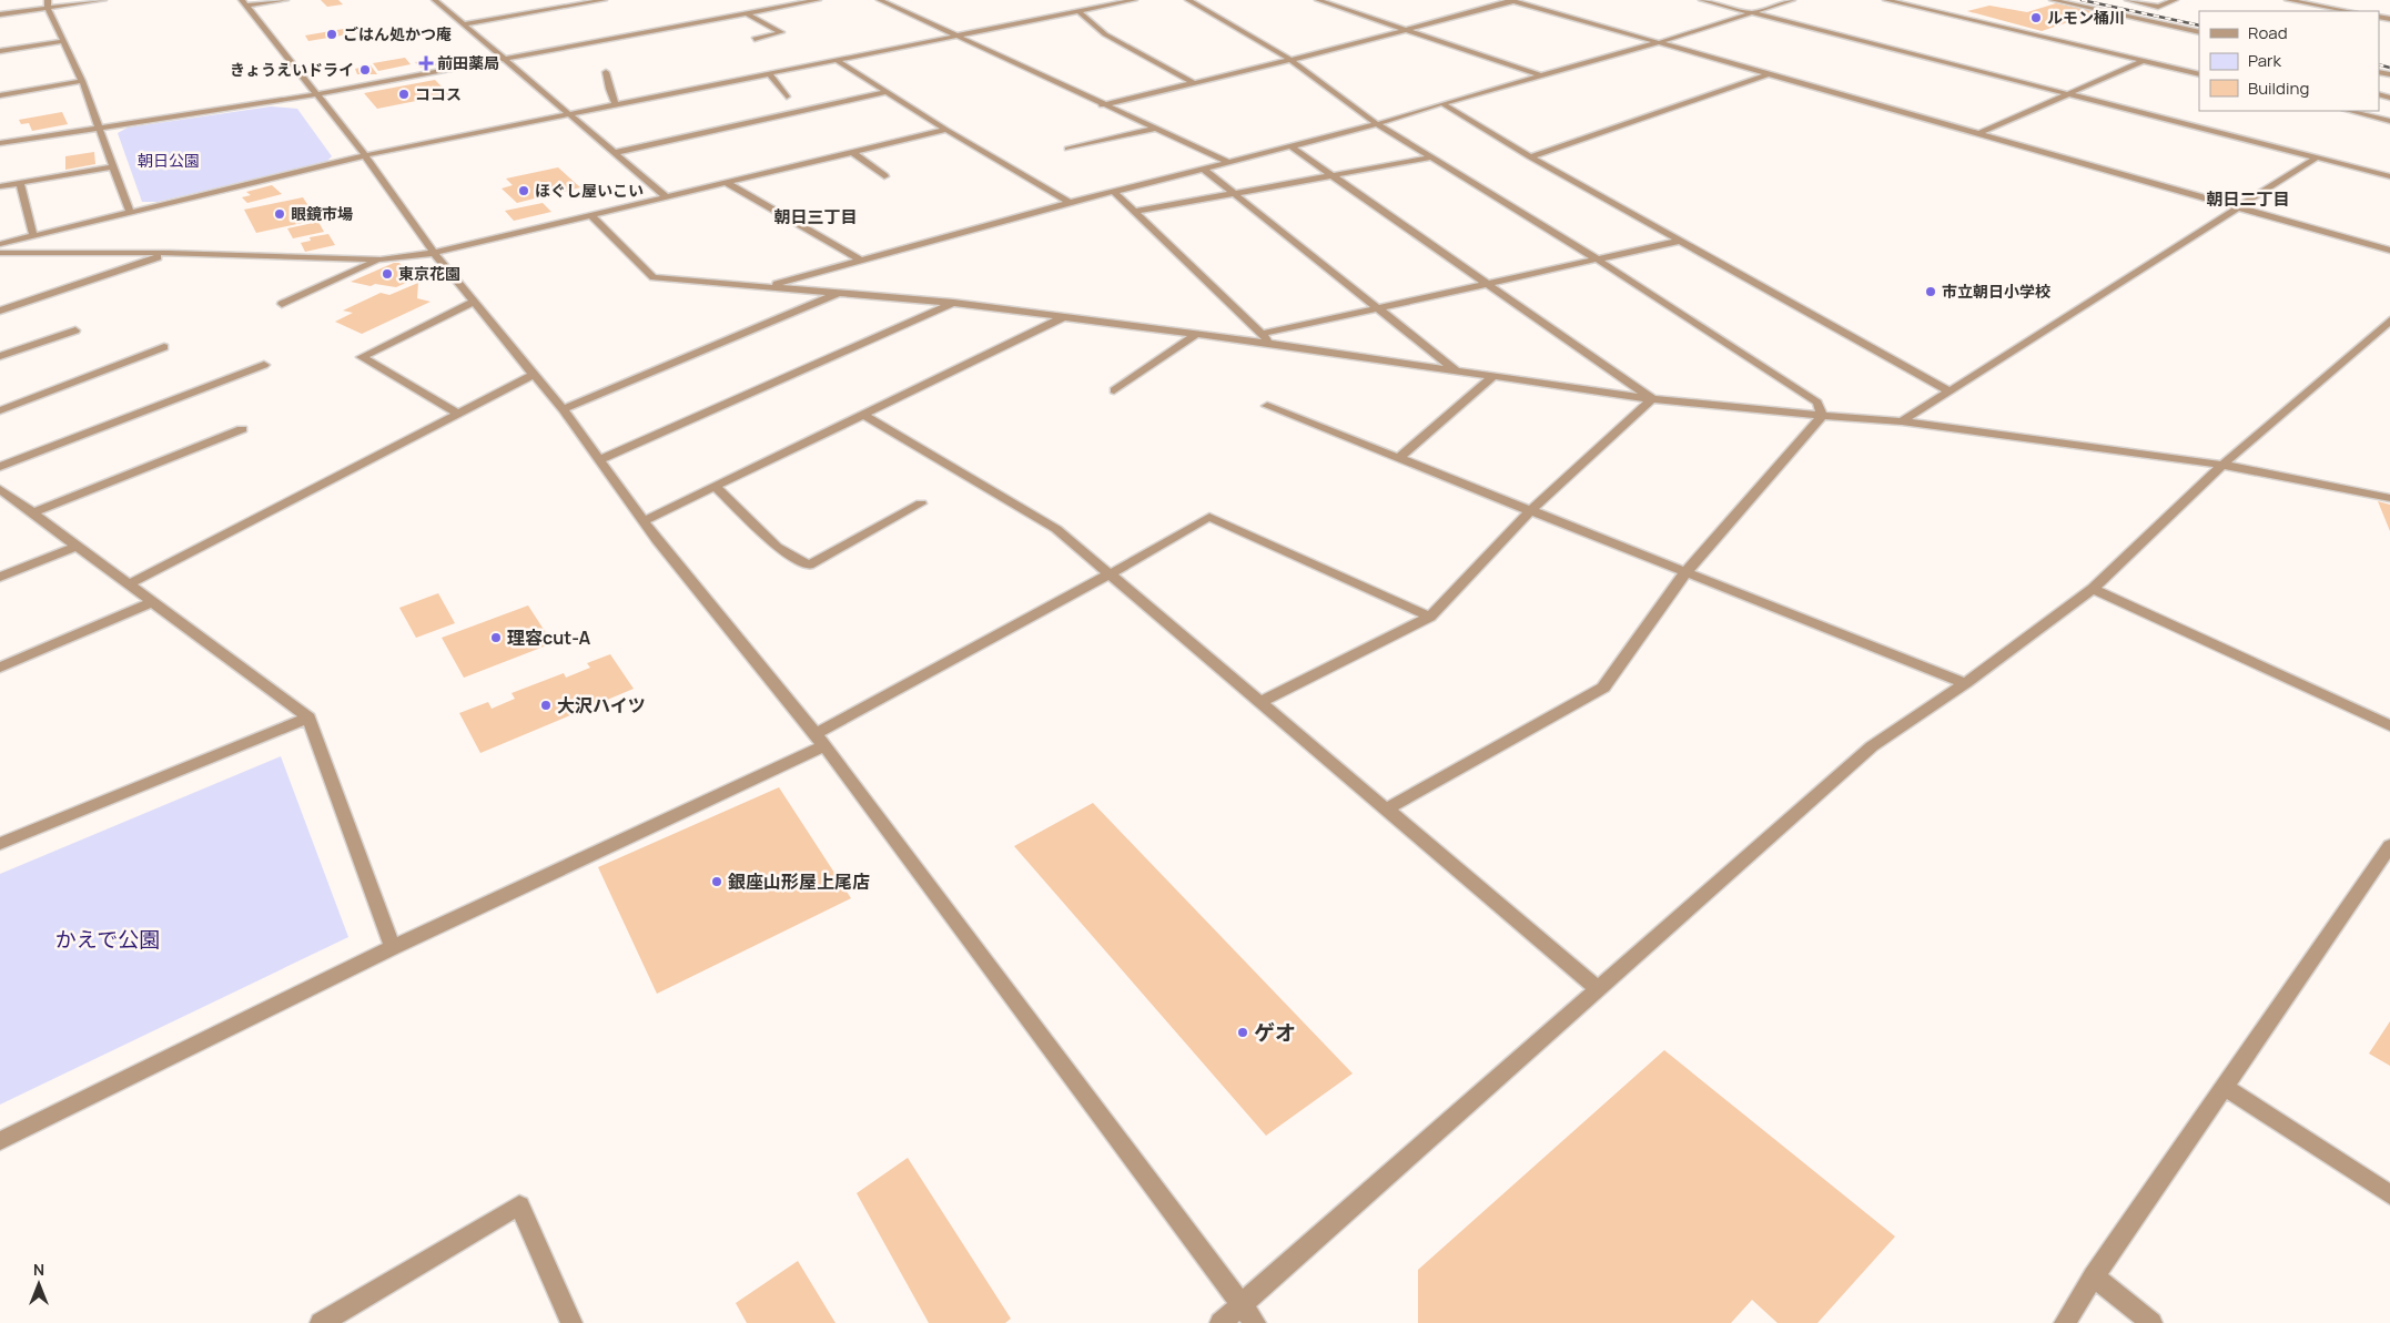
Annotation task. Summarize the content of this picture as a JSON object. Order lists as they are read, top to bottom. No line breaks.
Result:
{"districts":["朝日二丁目","朝日三丁目"],"parks":["朝日公園","かえで公園"],"places":{"other":["ルモン桶川","ごはん処かつ庵","きょうえいドライ","ココス","ほぐし屋いこい","眼鏡市場","東京花園","市立朝日小学校","理容cut-A","大沢ハイツ","銀座山形屋上尾店","ゲオ"],"health":["前田薬局"]},"legend":["Road","Park","Building"],"north":"top"}
